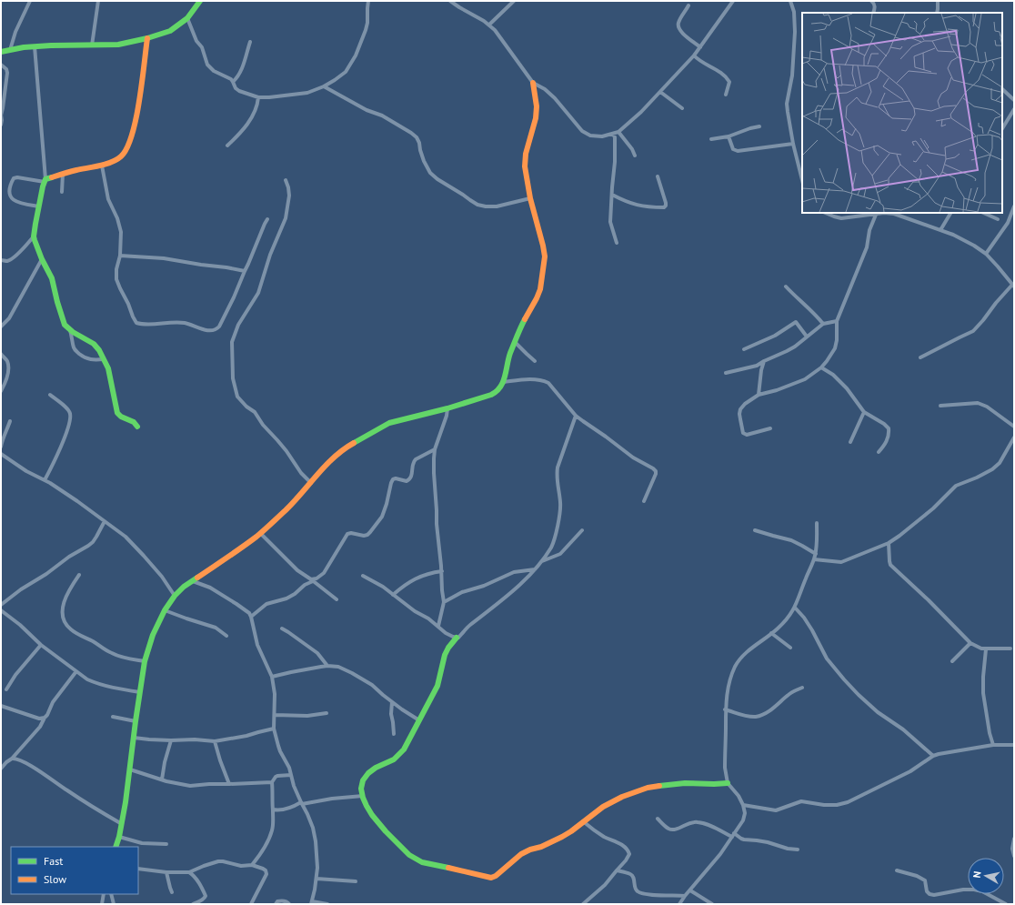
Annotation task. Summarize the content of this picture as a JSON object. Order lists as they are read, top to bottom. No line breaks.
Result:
{"legend":["Fast","Slow"],"north":"left"}
